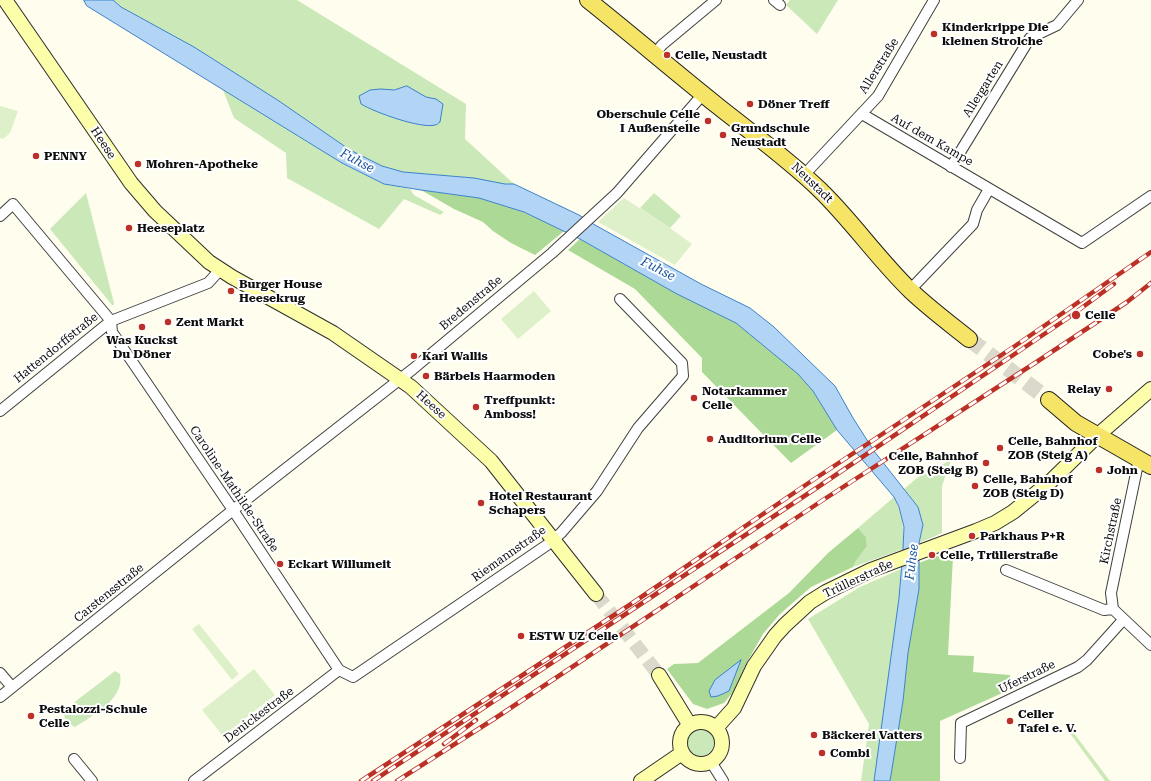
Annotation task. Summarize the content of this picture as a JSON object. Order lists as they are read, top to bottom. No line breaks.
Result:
{"streets":{"main road":["Neustadt"],"street":["Allerstraße","Allergarten","Auf dem Kampe","Heese","Bredenstraße","Hattendorffstraße","Caroline-Mathilde-Straße","Kirchstraße","Riemannstraße","Trüllerstraße","Carstensstraße","Uferstraße","Denickestraße"]},"crossings":[["Allerstraße","Auf dem Kampe"],["Allerstraße","Neustadt"],["Allergarten","Auf dem Kampe"],["Heese","Bredenstraße"],["Heese","Riemannstraße"],["Neustadt","Bredenstraße"],["Bredenstraße","Caroline-Mathilde-Straße"],["Bredenstraße","Carstensstraße"],["Hattendorffstraße","Caroline-Mathilde-Straße"],["Caroline-Mathilde-Straße","Riemannstraße"],["Caroline-Mathilde-Straße","Carstensstraße"],["Caroline-Mathilde-Straße","Denickestraße"],["Riemannstraße","Denickestraße"]],"water":["Fuhse"],"places":["Kinderkrippe Die kleinen Strolche","Celle, Neustadt","Döner Treff","Oberschule Celle I Außenstelle","Grundschule Neustadt","PENNY","Mohren-Apotheke","Heeseplatz","Burger House Heesekrug","Celle","Zent Markt","Was Kuckst Du Döner","Cobe's","Karl Wallis","Bärbels Haarmoden","Relay","Notarkammer Celle","Treffpunkt: Amboss!","Auditorium Celle","Celle, Bahnhof ZOB (Steig A)","Celle, Bahnhof ZOB (Steig B)","John","Celle, Bahnhof ZOB (Steig D)","Hotel Restaurant Schapers","Parkhaus P+R","Celle, Trüllerstraße","Eckart Willumeit","ESTW UZ Celle","Pestalozzi-Schule Celle","Celler Tafel e. V.","Bäckerei Vatters","Combi"]}
